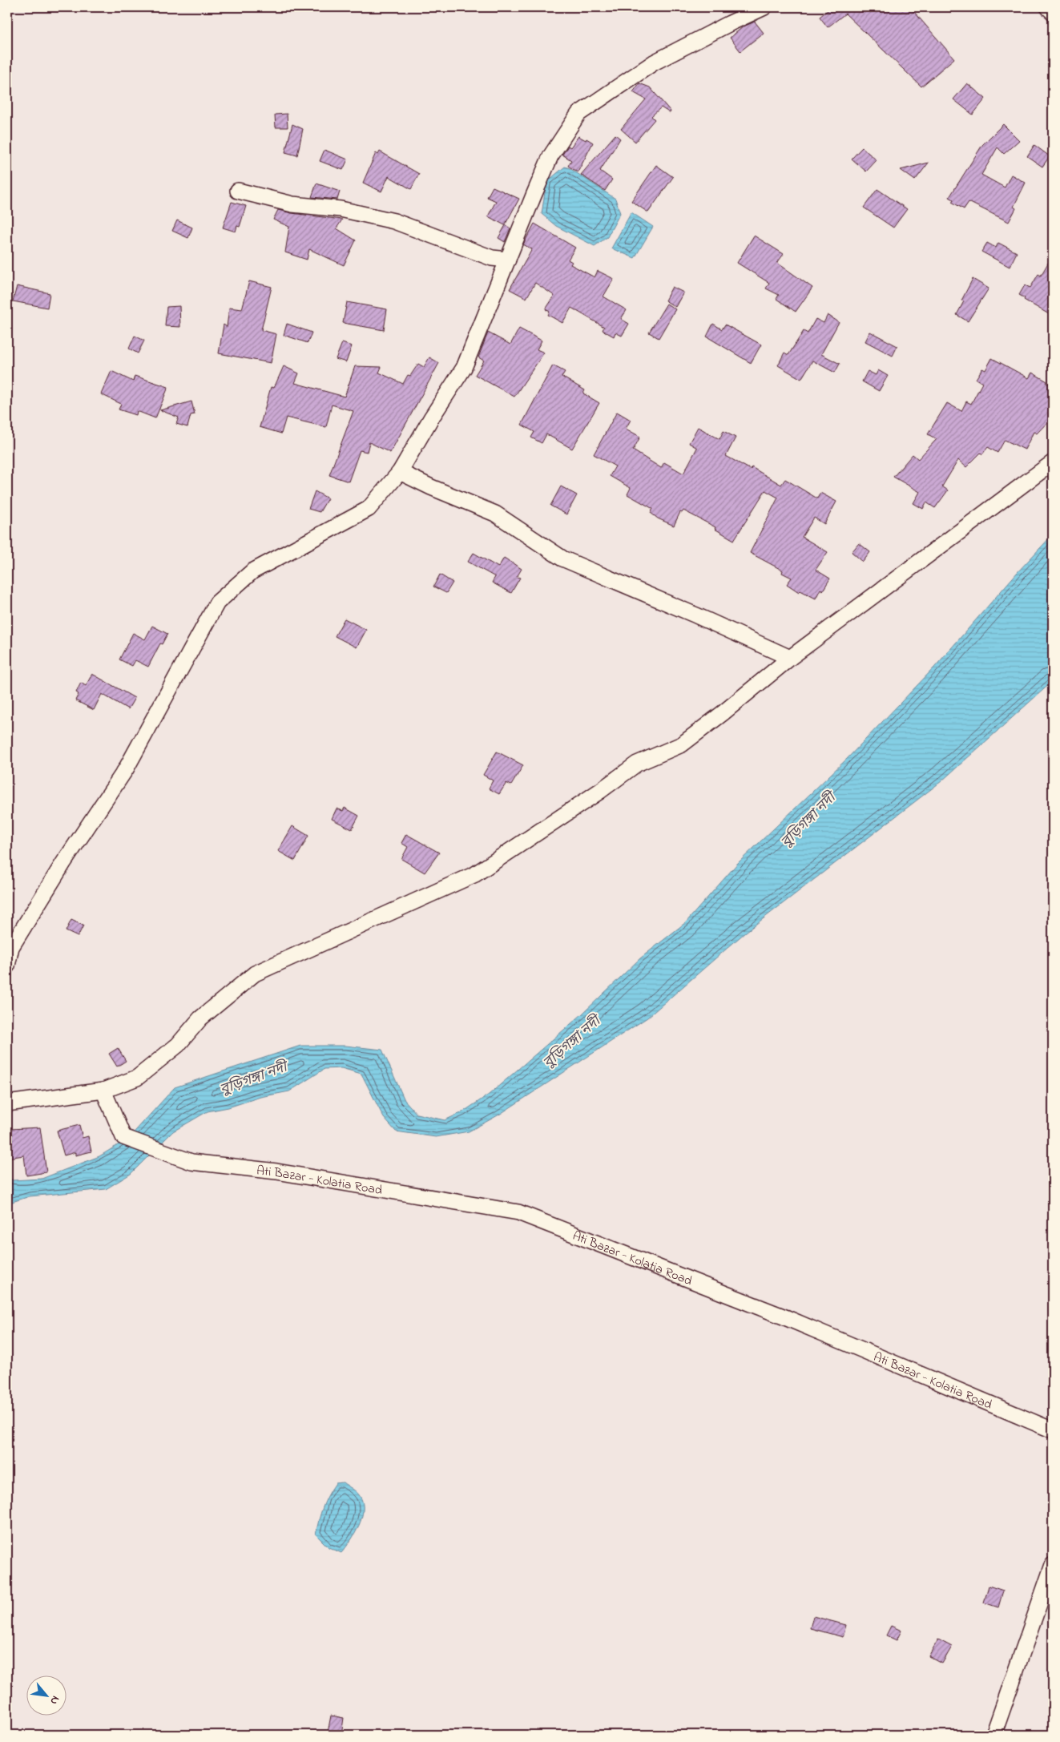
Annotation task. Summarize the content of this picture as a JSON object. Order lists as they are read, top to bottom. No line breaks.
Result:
{"streets":{"street":["Ati Bazar - Kolatia Road"]},"water":["বুড়িগঙ্গা নদী"],"north":"bottom right"}
